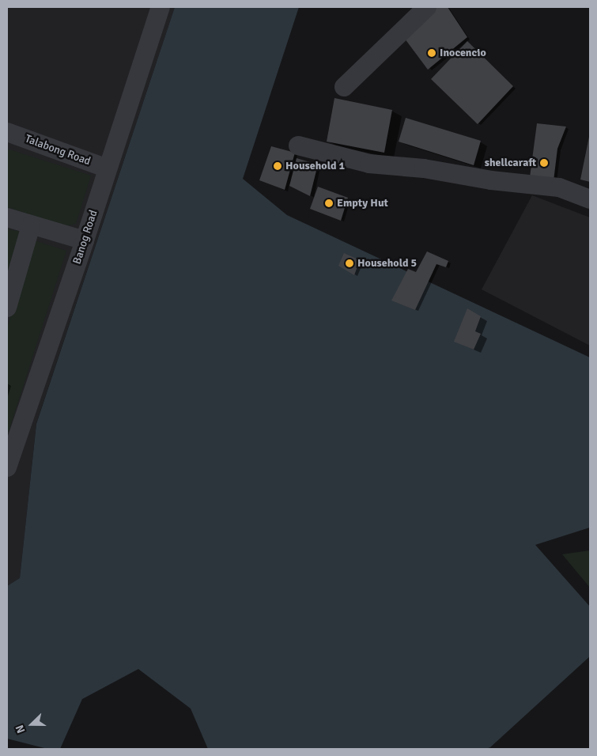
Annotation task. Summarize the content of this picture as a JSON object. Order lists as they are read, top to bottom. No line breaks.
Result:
{"streets":{"street":["Talabong Road","Banog Road"]},"crossings":[["Talabong Road","Banog Road"]],"places":["Inocencio","shellcaraft","Household 1","Empty Hut","Household 5"],"north":"left"}
